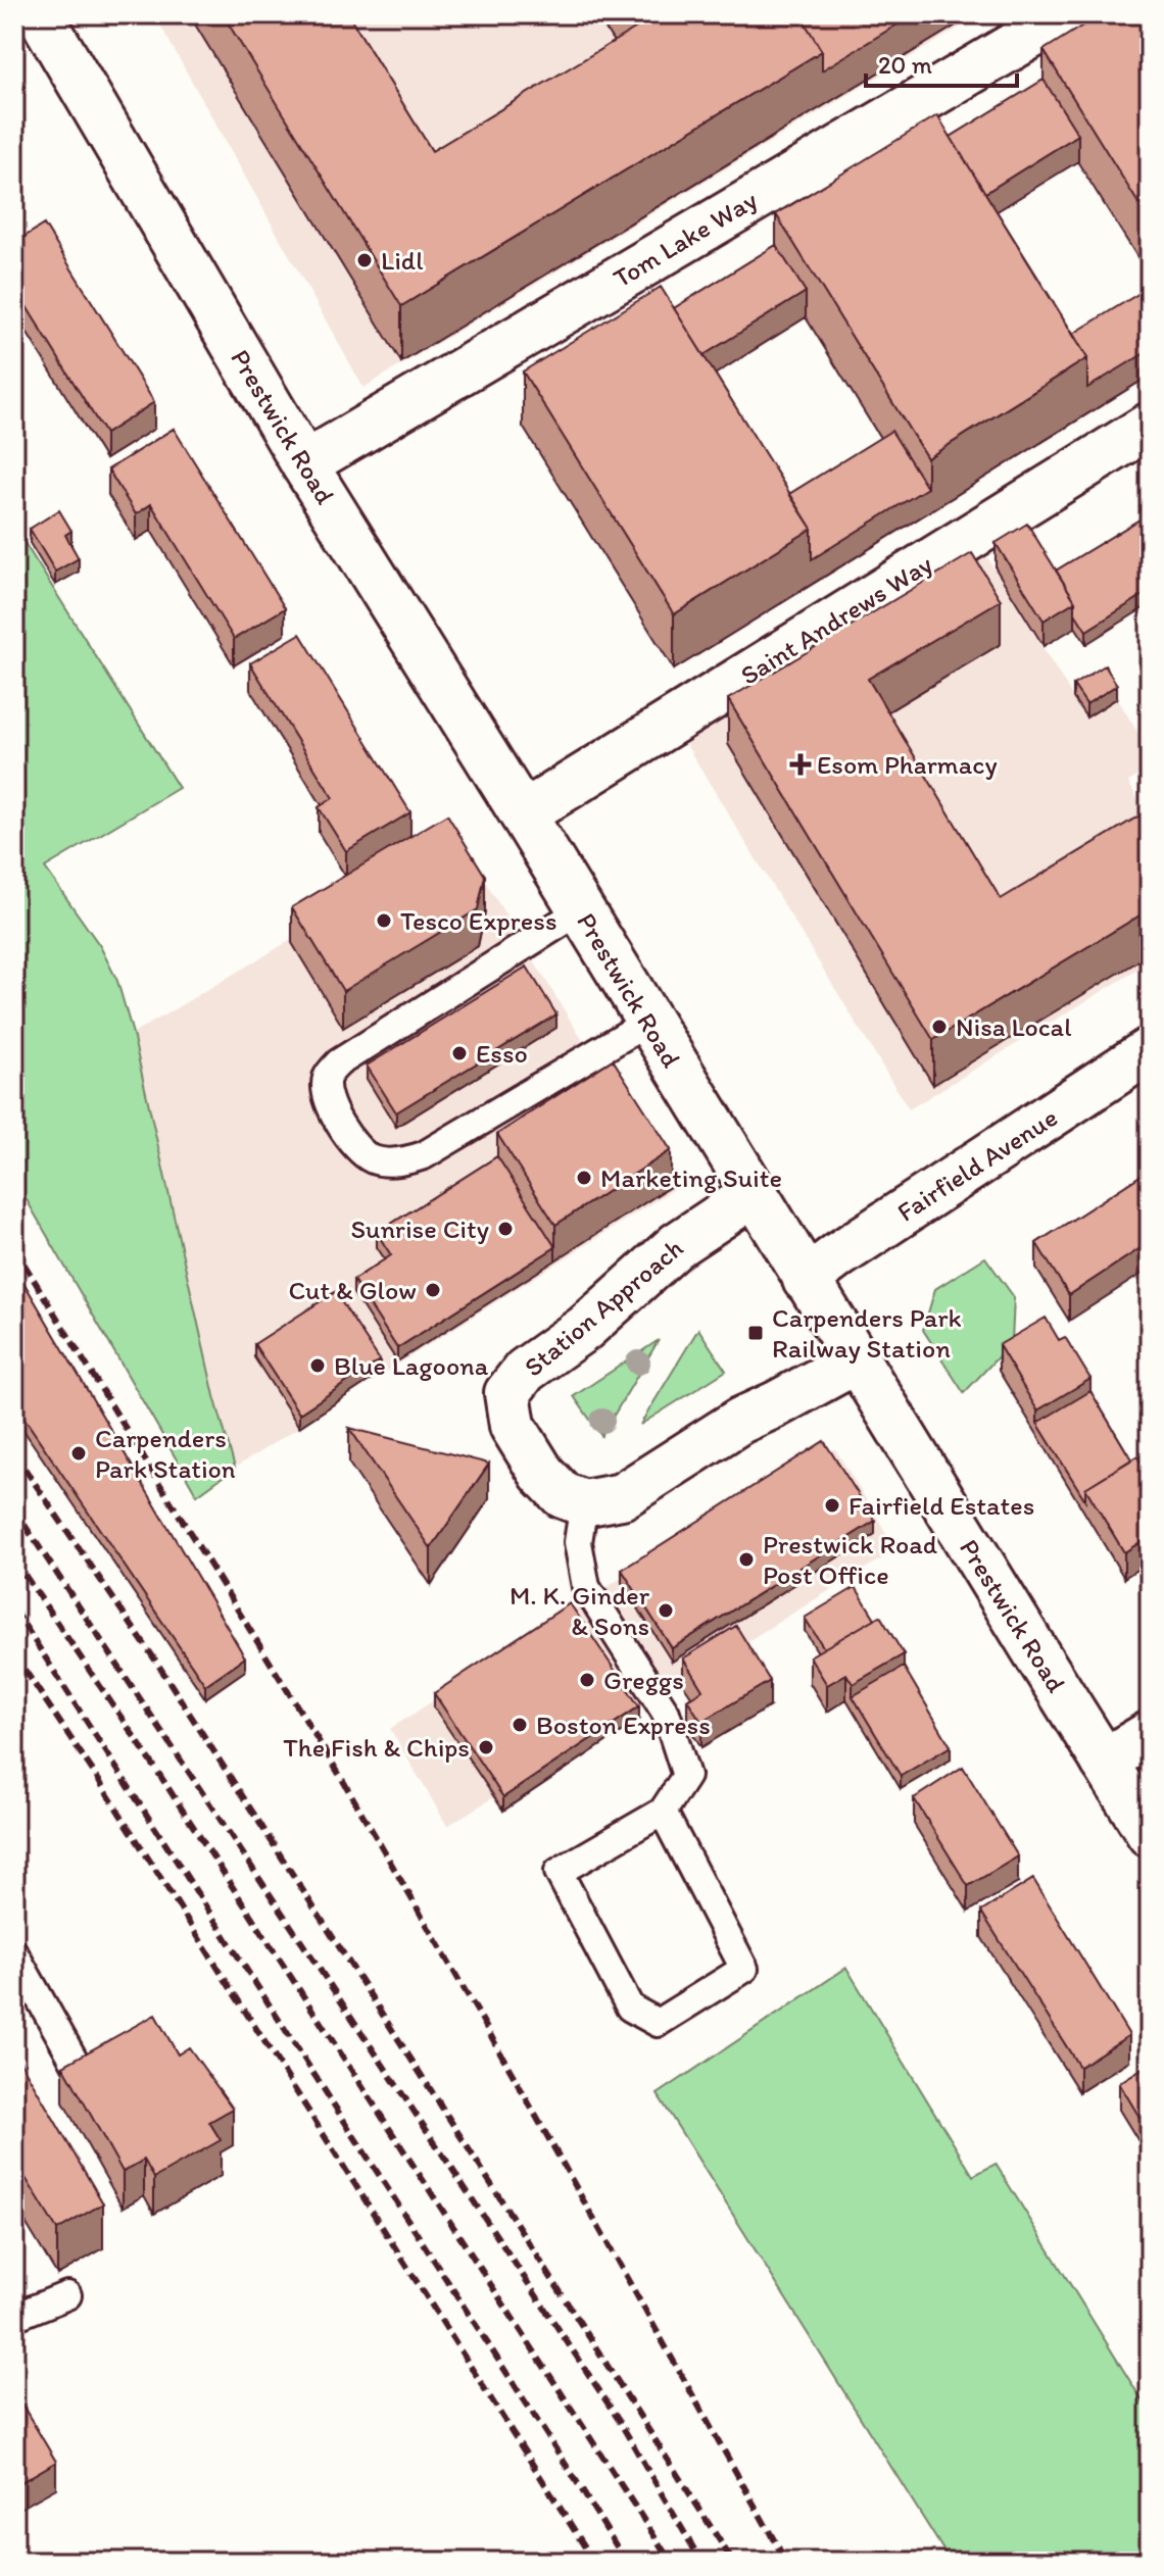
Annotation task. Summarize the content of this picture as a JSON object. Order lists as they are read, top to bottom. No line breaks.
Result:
{"streets":{"street":["Tom Lake Way","Prestwick Road","Saint Andrews Way","Fairfield Avenue","Station Approach"]},"crossings":[["Tom Lake Way","Prestwick Road"],["Prestwick Road","Saint Andrews Way"],["Prestwick Road","Fairfield Avenue"],["Prestwick Road","Station Approach"]],"places":{"other":["Lidl","Tesco Express","Nisa Local","Esso","Marketing Suite","Sunrise City","Cut & Glow","Blue Lagoona","Carpenders Park Station","Fairfield Estates","Prestwick Road Post Office","M. K. Ginder & Sons","Greggs","Boston Express","The Fish & Chips"],"health":["Esom Pharmacy"],"transit":["Carpenders Park Railway Station"]},"scale_bar":"20 m"}
